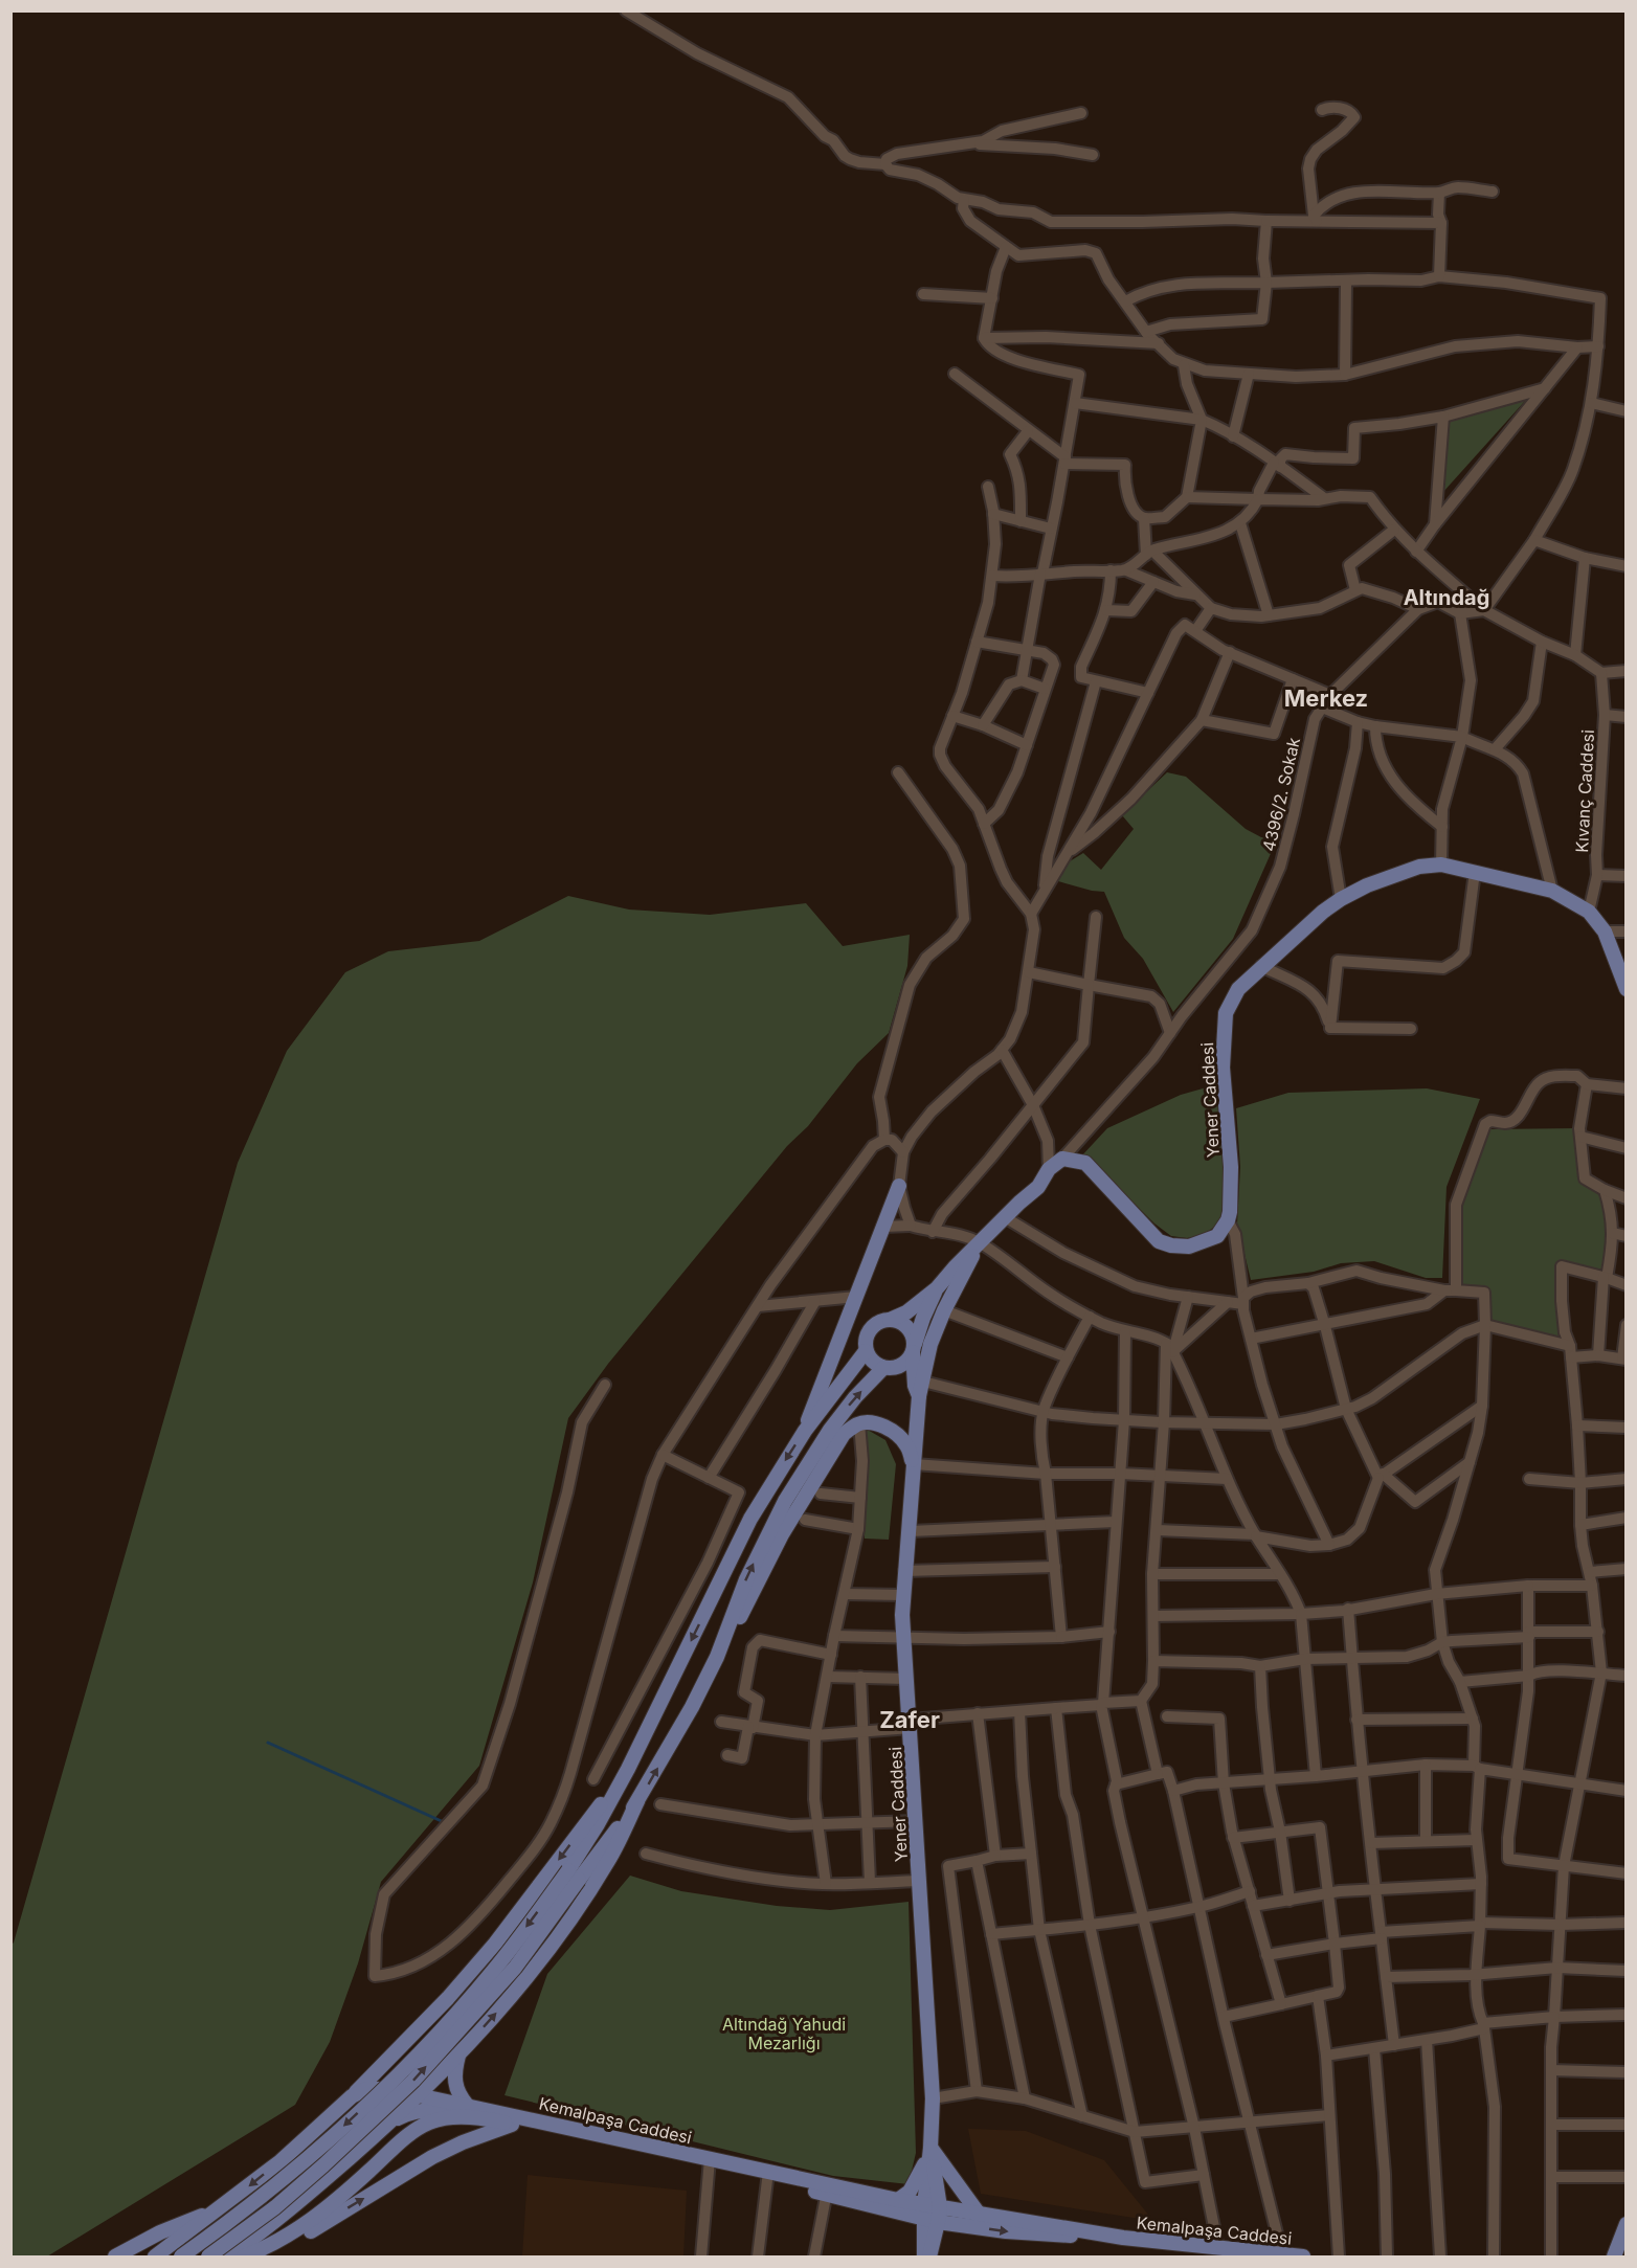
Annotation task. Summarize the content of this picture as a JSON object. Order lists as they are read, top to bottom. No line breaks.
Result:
{"streets":{"main road":["Yener Caddesi","Kemalpaşa Caddesi"],"street":["Kıvanç Caddesi","4396/2. Sokak"]},"crossings":[["Kıvanç Caddesi","Yener Caddesi"],["4396/2. Sokak","Yener Caddesi"],["Yener Caddesi","Kemalpaşa Caddesi"]],"districts":["Altındağ","Merkez","Zafer"],"parks":["Altındağ Yahudi Mezarlığı"]}
